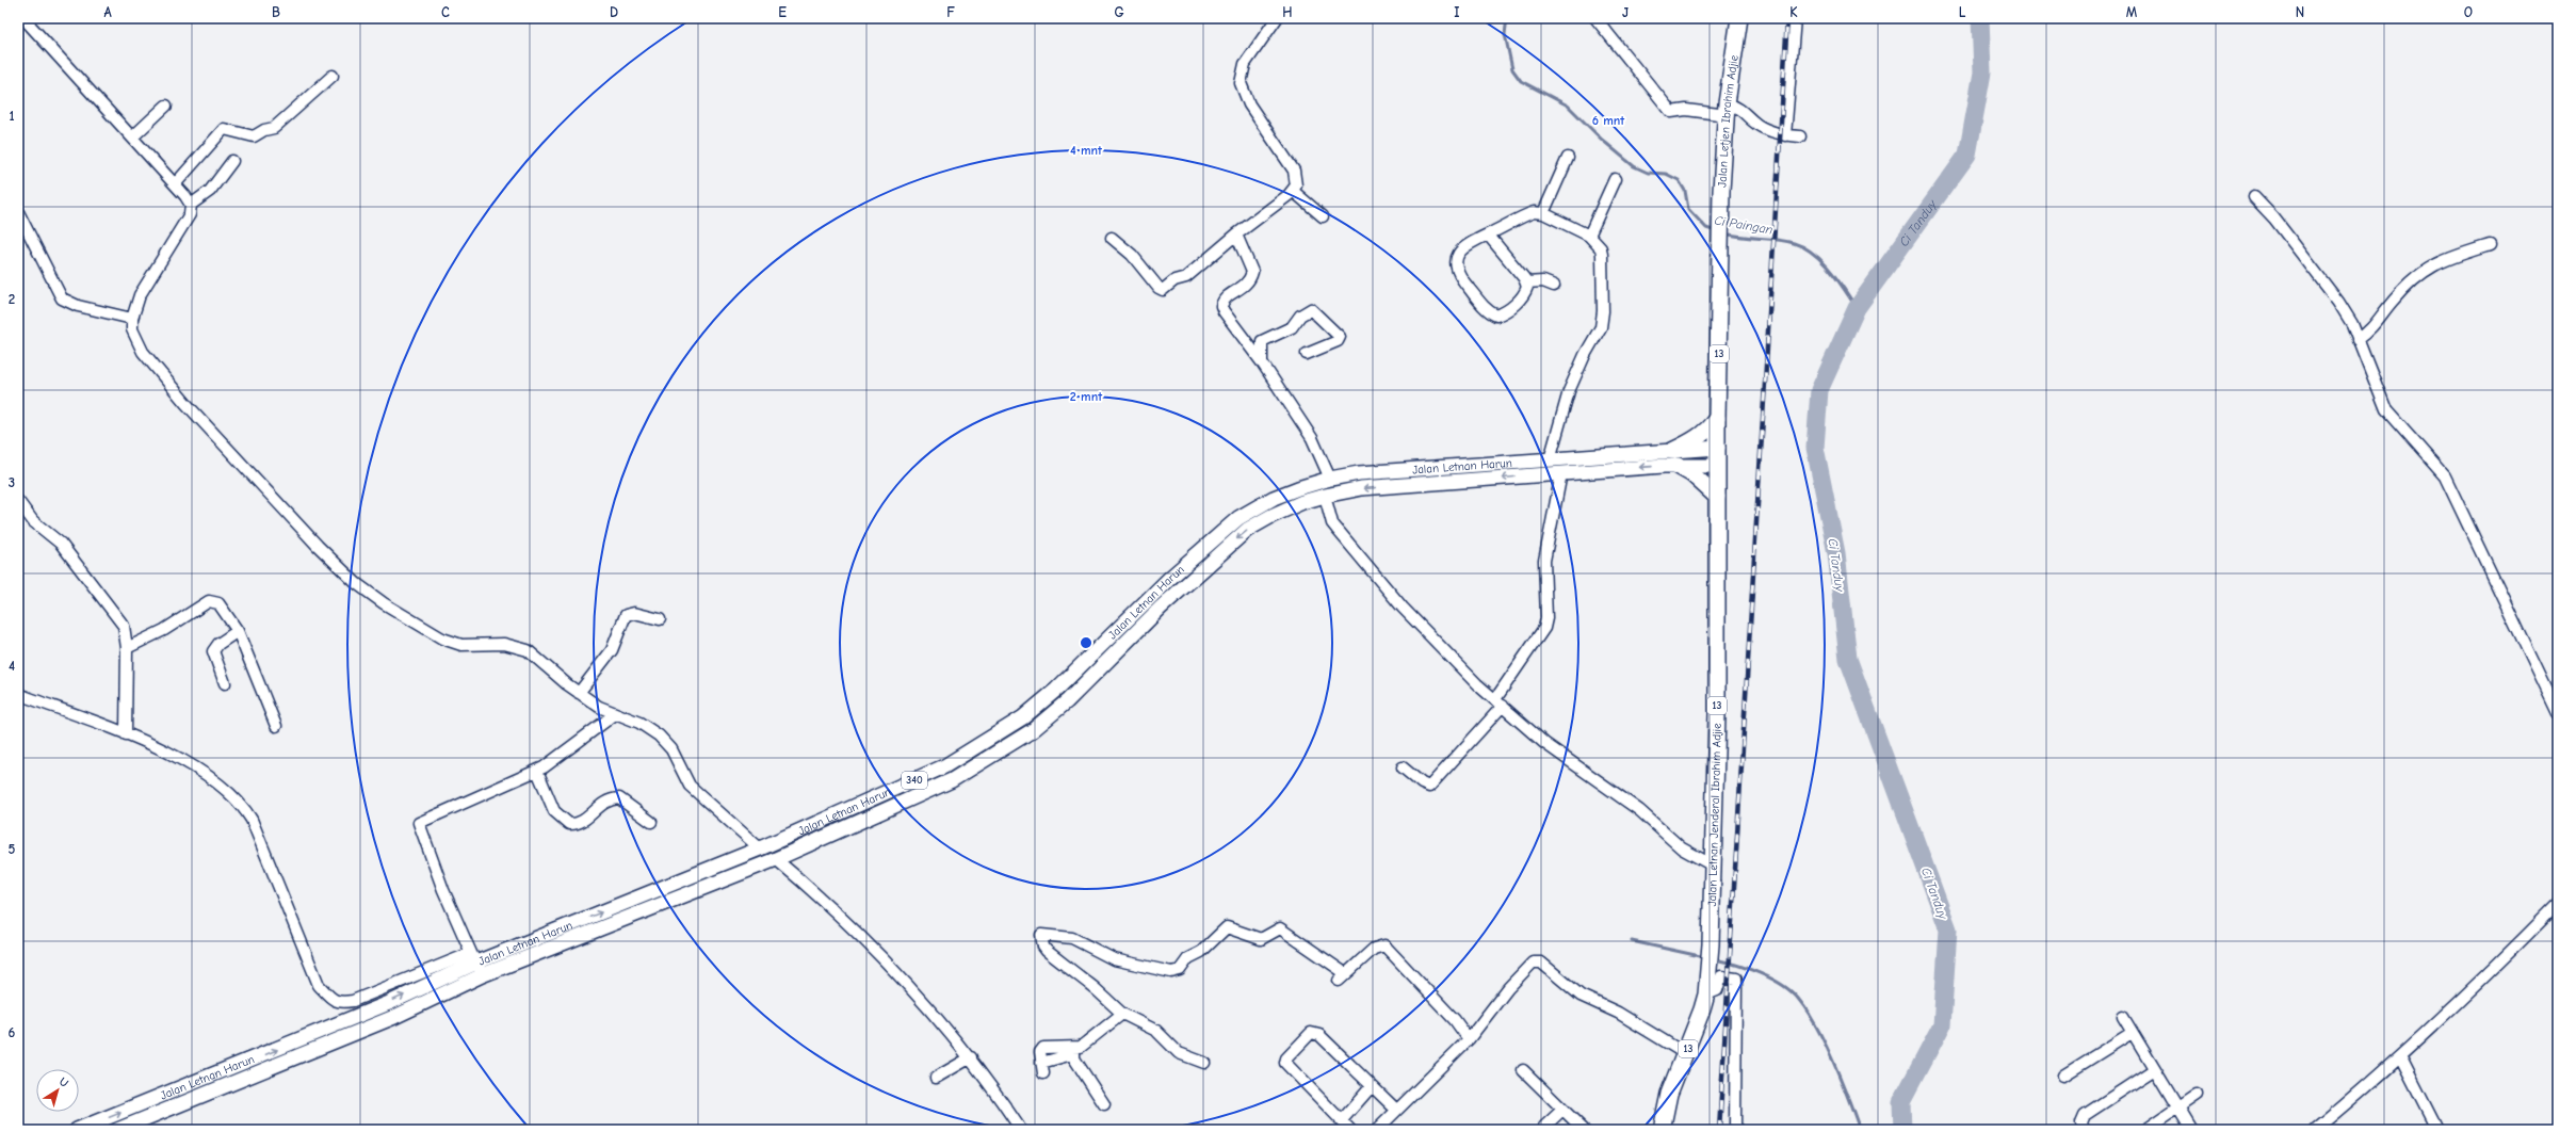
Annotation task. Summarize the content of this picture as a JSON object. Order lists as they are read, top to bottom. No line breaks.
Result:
{"streets":{"highway":["Jalan Letjen Ibrahim Adjie","13","Jalan Letnan Jenderal Ibrahim Adjie"],"main road":["Jalan Letnan Harun","340"]},"crossings":[["Jalan Letjen Ibrahim Adjie","13"],["13","Jalan Letnan Harun"],["13","Jalan Letnan Jenderal Ibrahim Adjie"],["Jalan Letnan Harun","Jalan Letnan Jenderal Ibrahim Adjie"]],"water":["Ci Tanduy","Ci Paingan"],"north":"top right","grid":{"columns":["A","B","C","D","E","F","G","H","I","J","K","L","M","N","O"],"rows":["1","2","3","4","5","6"]},"rings":["6 mnt","4 mnt","2 mnt"]}
